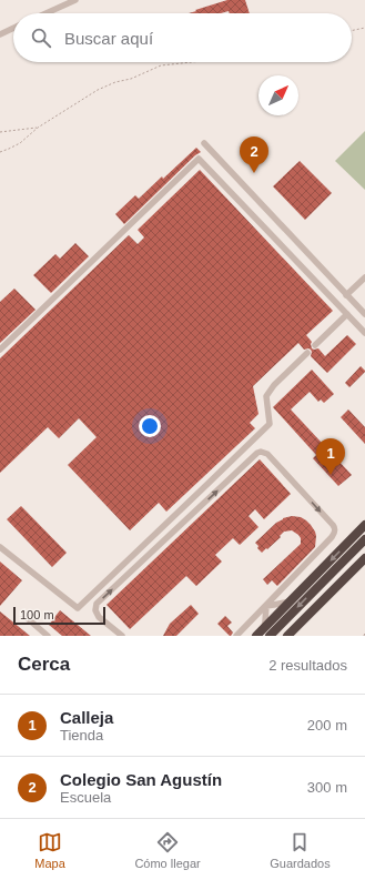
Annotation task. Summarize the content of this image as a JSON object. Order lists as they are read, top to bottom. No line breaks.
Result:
{"scale_bar":"100 m","north":"top right","page":{"search":"Buscar aquí","pins":["2","1"],"scale":"100 m","heading":["Cerca","2 resultados"],"list":[{"mark":"1","name":"Calleja","note":"Tienda","value":"200 m"},{"mark":"2","name":"Colegio San Agustín","note":"Escuela","value":"300 m"}],"nav":["Mapa","Cómo llegar","Guardados"]}}
